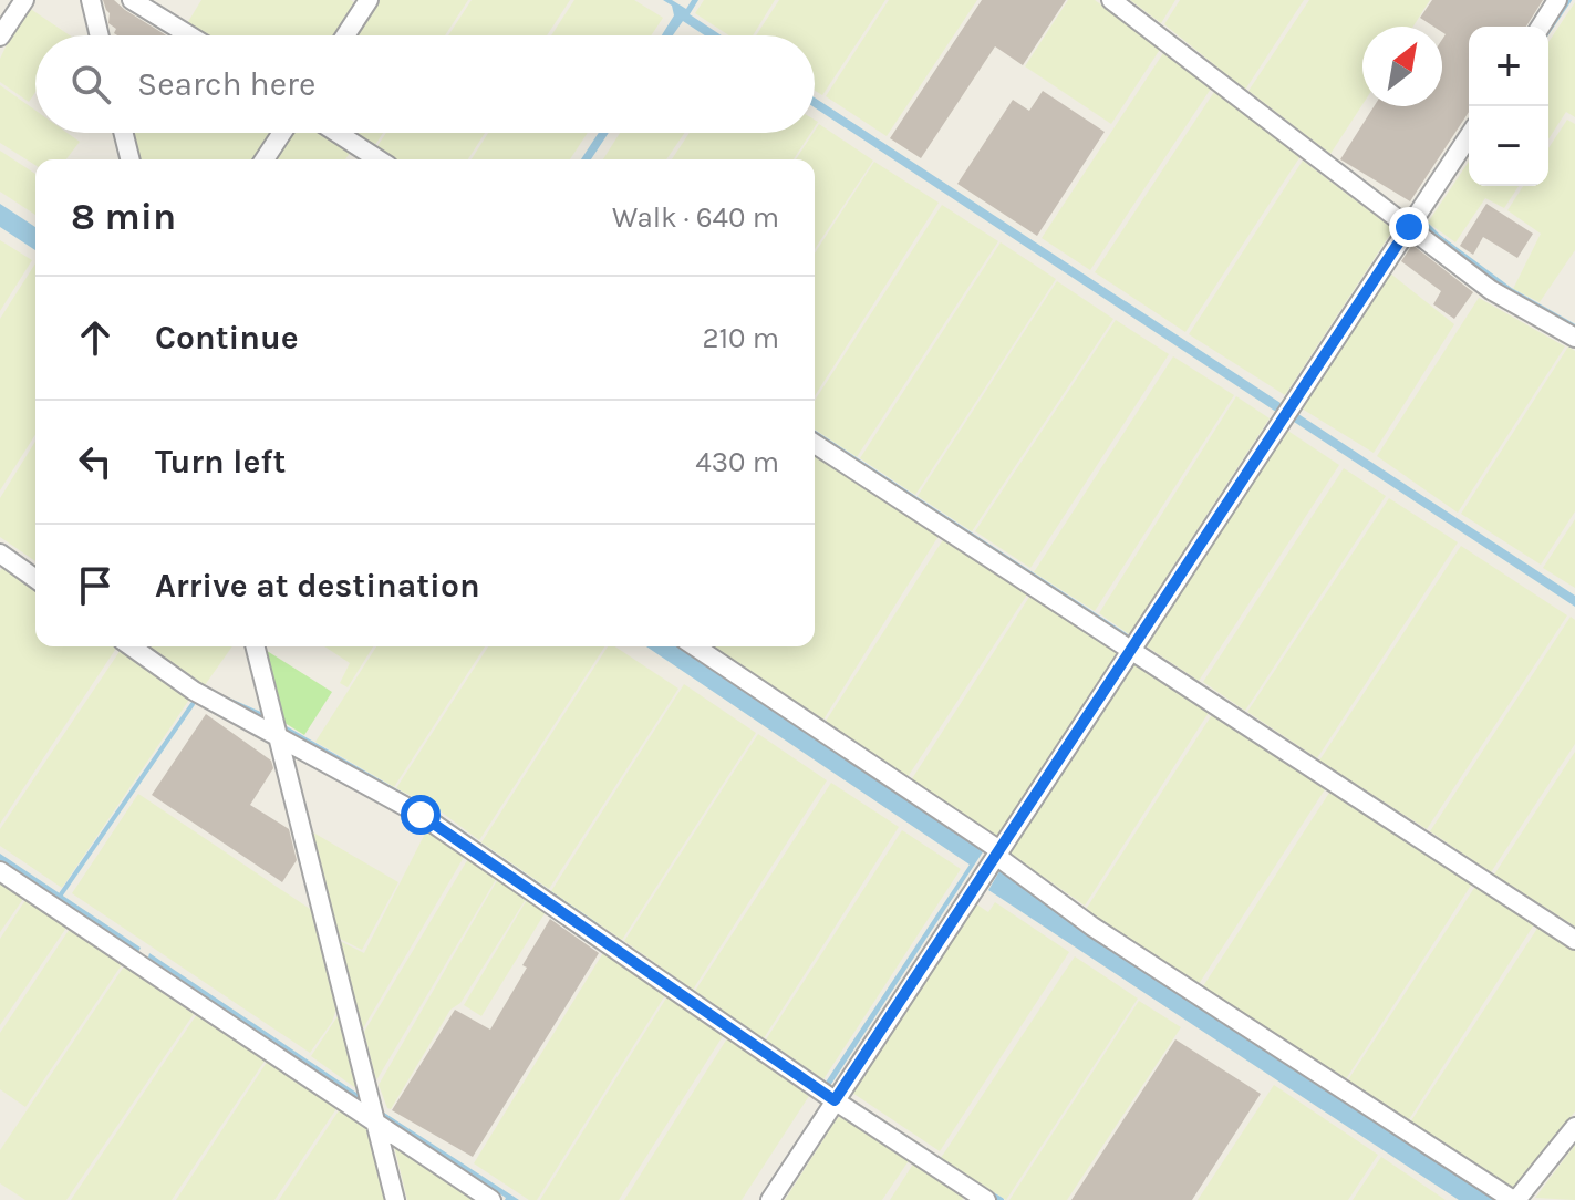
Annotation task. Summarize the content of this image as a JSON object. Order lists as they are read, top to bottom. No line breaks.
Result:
{"north":"top right","page":{"map_buttons":["+","−"],"search":"Search here","heading":["8 min","Walk · 640 m"],"list":[["Continue","210 m"],["Turn left","430 m"],"Arrive at destination"]}}
